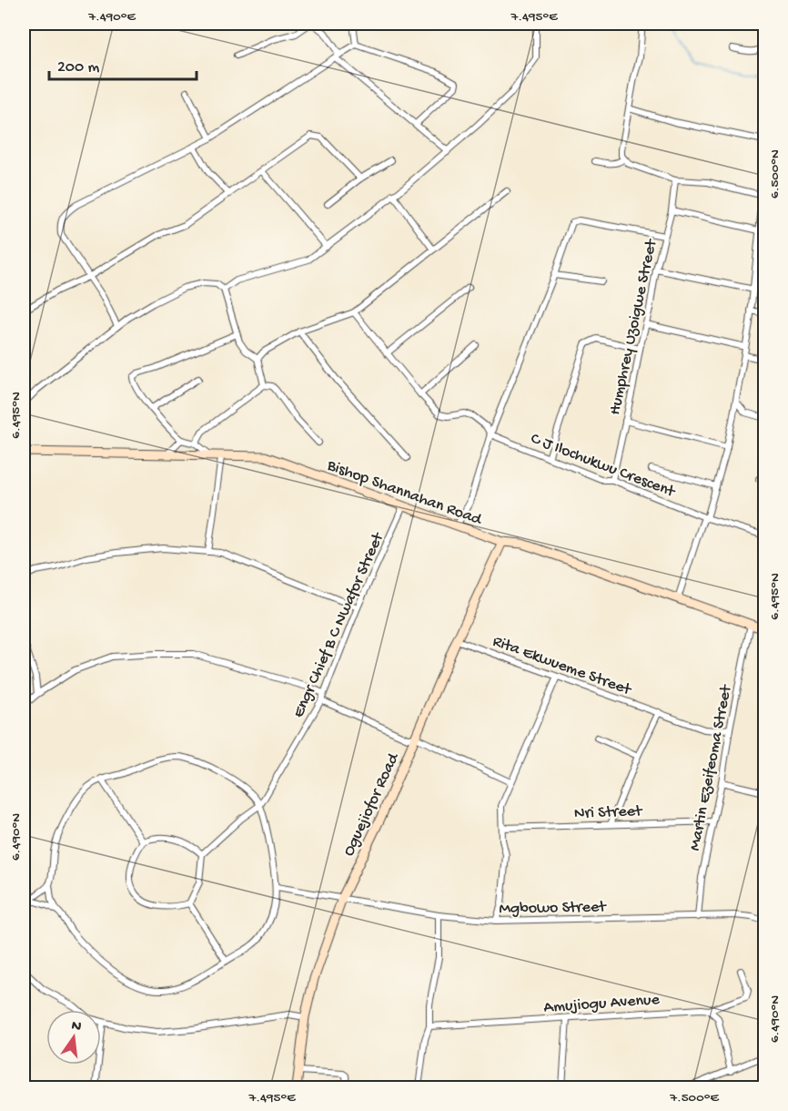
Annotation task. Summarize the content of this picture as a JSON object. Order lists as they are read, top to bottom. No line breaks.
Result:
{"streets":{"main road":["Bishop Shannahan Road","Oguejiofor Road"],"street":["Humphrey Uzoigwe Street","C J Ilochukwu Crescent","Engr Chief B C Nwafor Street","Rita Ekwueme Street","Martin Ezeifeoma Street","Nri Street","Mgbowo Street","Amujiogu Avenue"]},"crossings":[["Humphrey Uzoigwe Street","C J Ilochukwu Crescent"],["Bishop Shannahan Road","Engr Chief B C Nwafor Street"],["Bishop Shannahan Road","Martin Ezeifeoma Street"],["Bishop Shannahan Road","Oguejiofor Road"],["Rita Ekwueme Street","Martin Ezeifeoma Street"],["Rita Ekwueme Street","Oguejiofor Road"],["Martin Ezeifeoma Street","Nri Street"],["Martin Ezeifeoma Street","Mgbowo Street"],["Oguejiofor Road","Mgbowo Street"]],"scale_bar":"200 m","north":"top","coordinates":["7.490°E","7.495°E","6.500°N","6.495°N","6.490°N","7.500°E"]}
